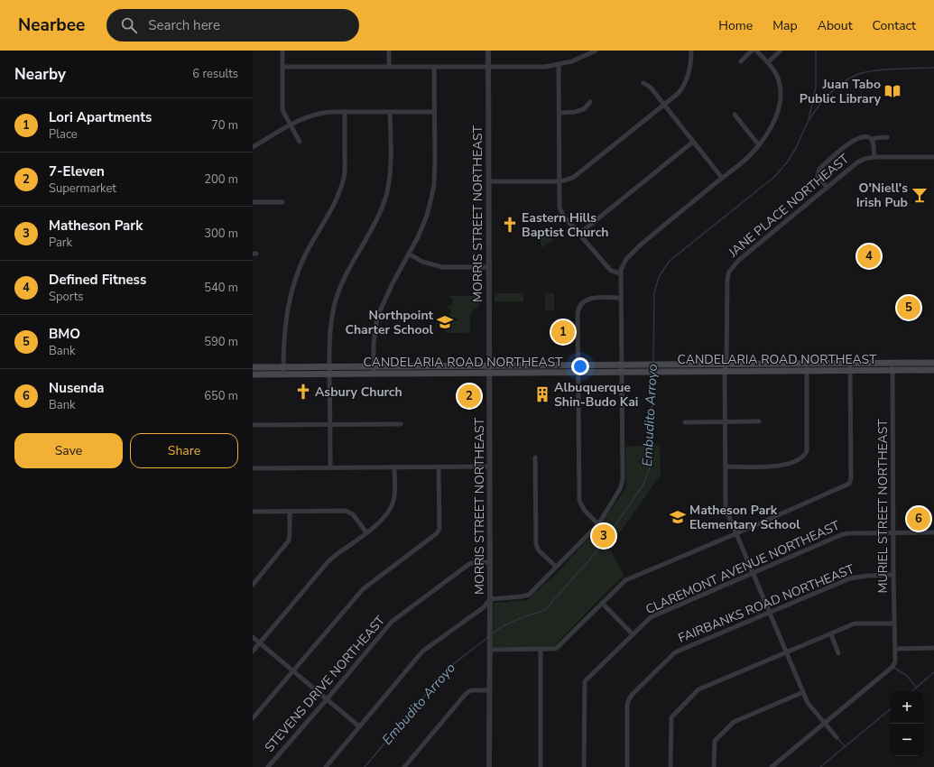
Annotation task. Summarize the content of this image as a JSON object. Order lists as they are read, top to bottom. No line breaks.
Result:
{"streets":{"main road":["CANDELARIA ROAD NORTHEAST"],"street":["JANE PLACE NORTHEAST","MORRIS STREET NORTHEAST","MURIEL STREET NORTHEAST","CLAREMONT AVENUE NORTHEAST","FAIRBANKS ROAD NORTHEAST","STEVENS DRIVE NORTHEAST"]},"crossings":[["JANE PLACE NORTHEAST","CANDELARIA ROAD NORTHEAST"],["JANE PLACE NORTHEAST","MURIEL STREET NORTHEAST"],["JANE PLACE NORTHEAST","CLAREMONT AVENUE NORTHEAST"],["JANE PLACE NORTHEAST","FAIRBANKS ROAD NORTHEAST"],["MORRIS STREET NORTHEAST","CANDELARIA ROAD NORTHEAST"],["MORRIS STREET NORTHEAST","STEVENS DRIVE NORTHEAST"],["CANDELARIA ROAD NORTHEAST","MURIEL STREET NORTHEAST"],["MURIEL STREET NORTHEAST","CLAREMONT AVENUE NORTHEAST"],["MURIEL STREET NORTHEAST","FAIRBANKS ROAD NORTHEAST"]],"water":["Embudito Arroyo"],"places":{"library":["Juan Tabo Public Library"],"bar":["O'Niell's Irish Pub"],"church":["Eastern Hills Baptist Church","Asbury Church"],"school or university":["Northpoint Charter School","Matheson Park Elementary School"],"building":["Albuquerque Shin-Budo Kai"]},"page":{"header":"Nearbee","search":"Search here","nav":["Home","Map","About","Contact"],"heading":["Nearby","6 results"],"list":[{"mark":"1","name":"Lori Apartments","note":"Place","value":"70 m"},{"mark":"2","name":"7-Eleven","note":"Supermarket","value":"200 m"},{"mark":"3","name":"Matheson Park","note":"Park","value":"300 m"},{"mark":"4","name":"Defined Fitness","note":"Sports","value":"540 m"},{"mark":"5","name":"BMO","note":"Bank","value":"590 m"},{"mark":"6","name":"Nusenda","note":"Bank","value":"650 m"}],"pins":["4","5","1","2","6","3"],"buttons":["Save","Share"],"map_buttons":["+","−"]}}
